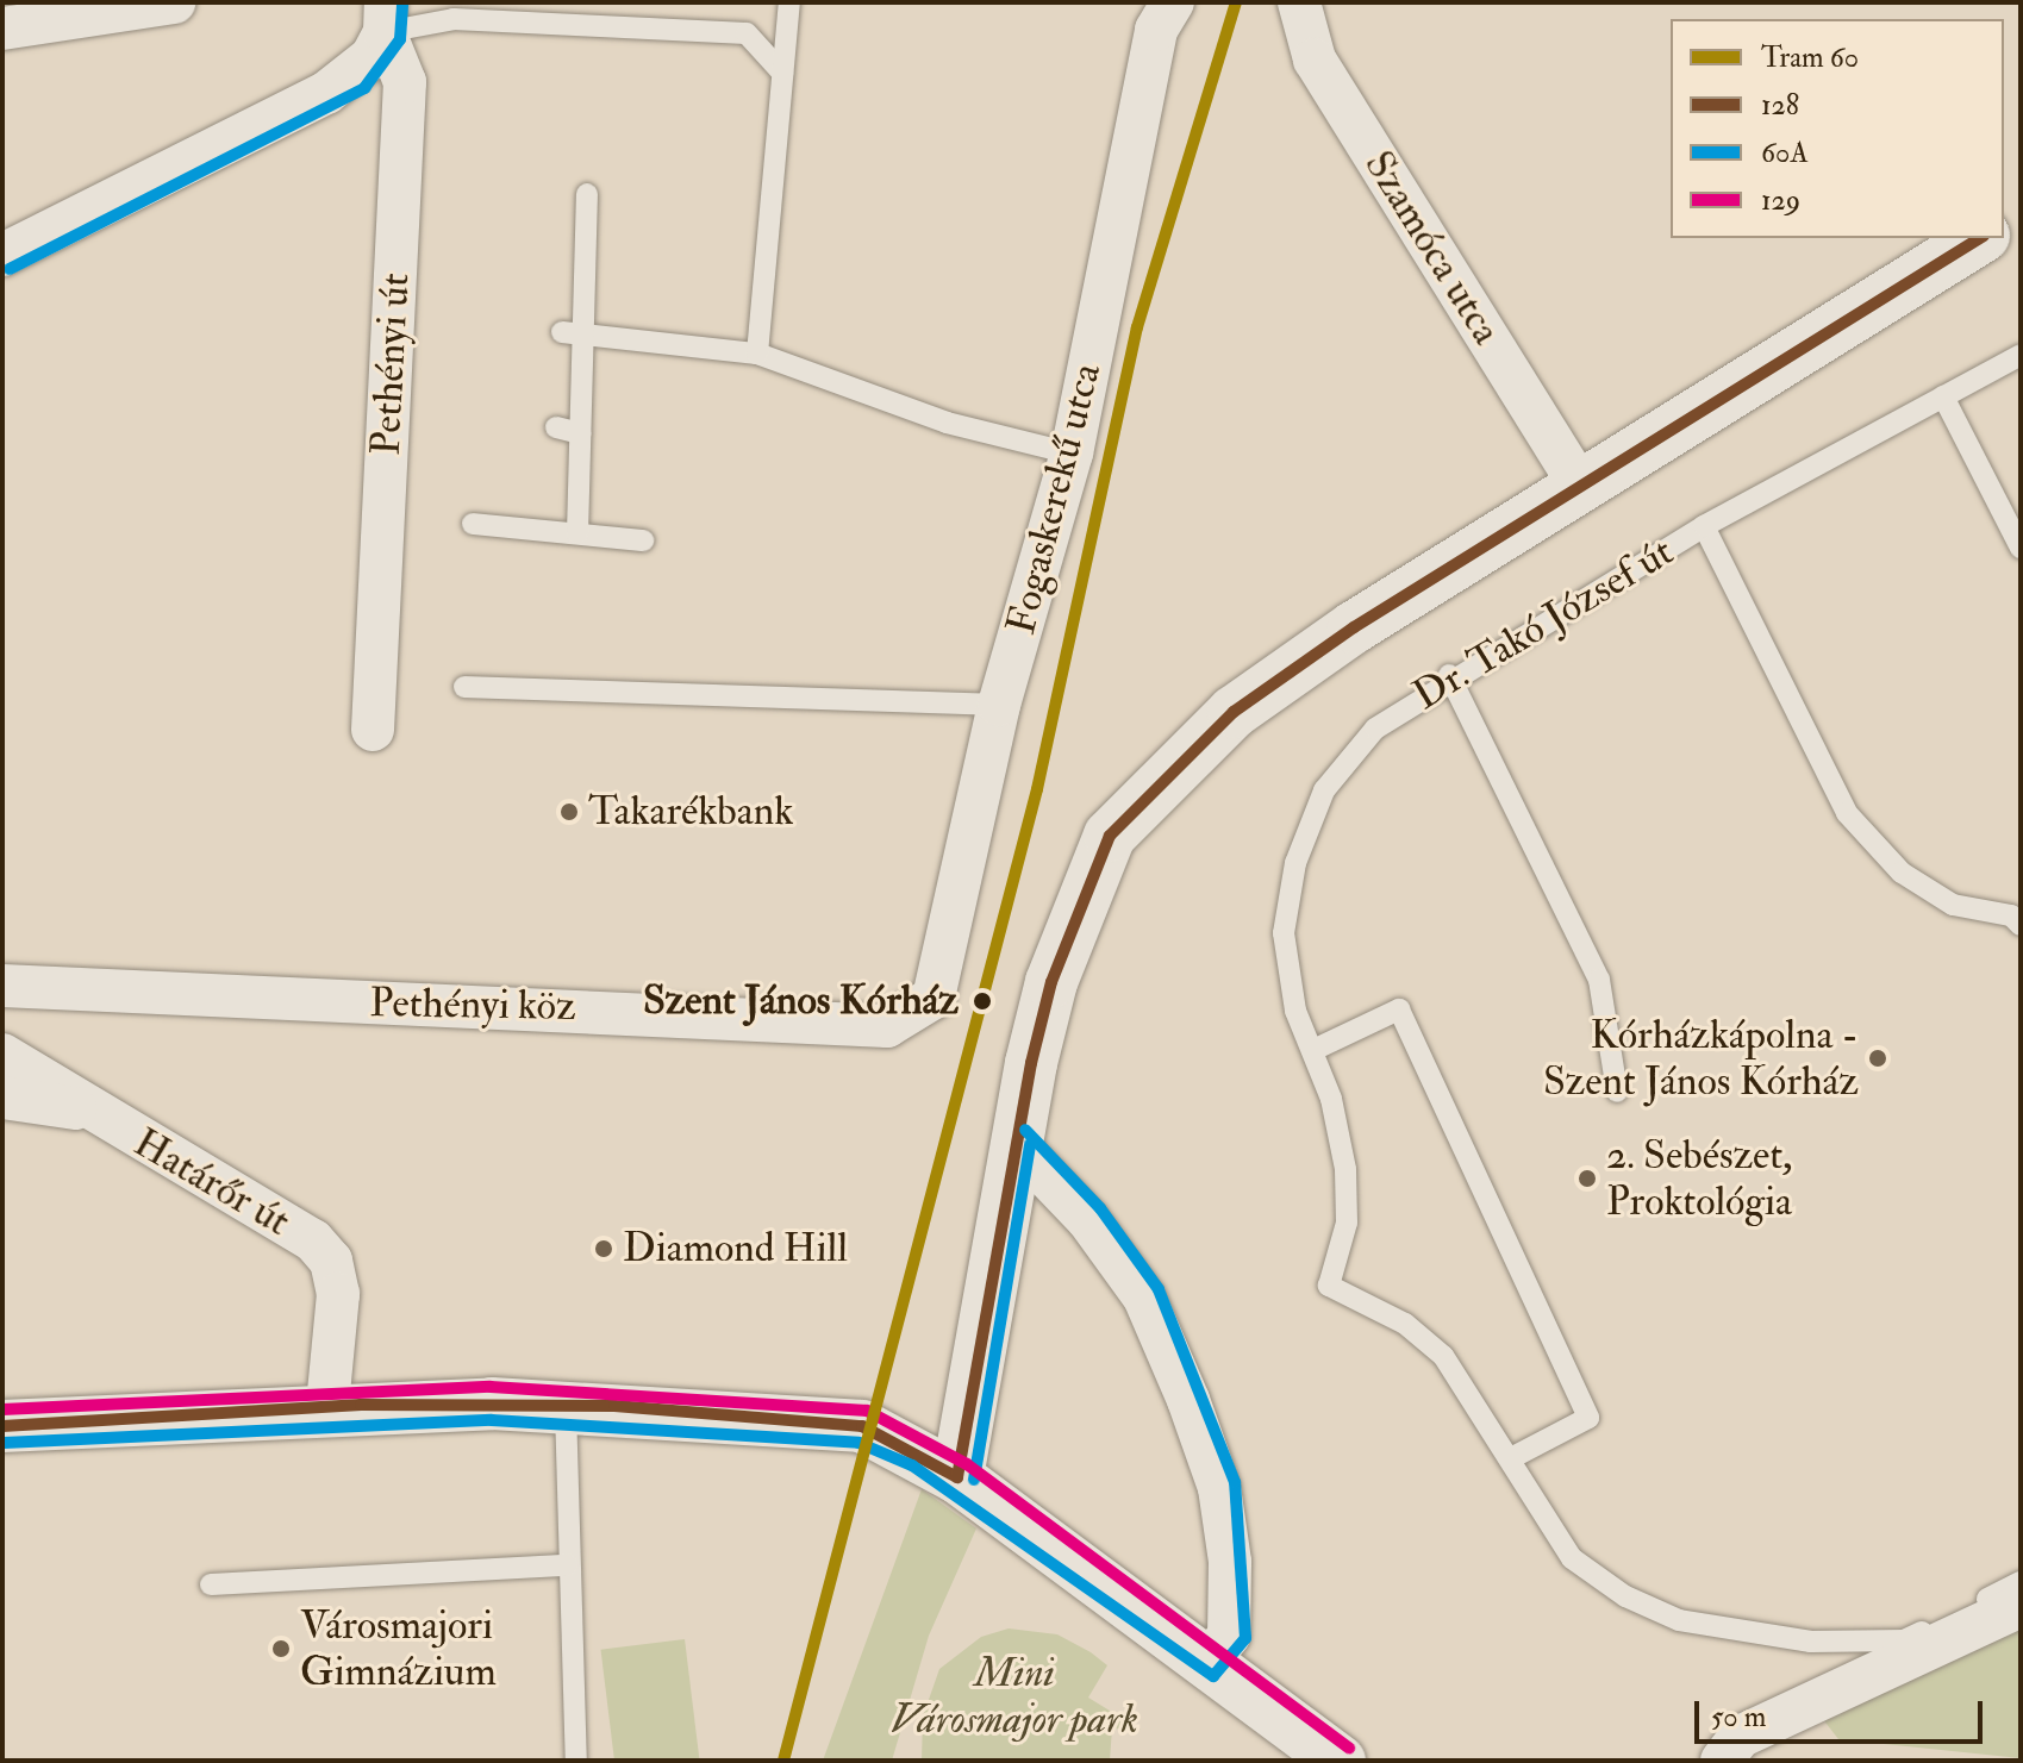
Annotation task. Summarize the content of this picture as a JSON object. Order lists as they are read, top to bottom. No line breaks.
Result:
{"streets":{"street":["Szamóca utca","Pethényi út","Fogaskerekű utca","Pethényi köz","Határőr út"],"lane":["Dr. Takó József út"]},"crossings":[["Fogaskerekű utca","Pethényi köz"]],"parks":["Mini Városmajor park"],"places":["Takarékbank","Szent János Kórház","Kórházkápolna - Szent János Kórház","2. Sebészet, Proktológia","Diamond Hill","Városmajori Gimnázium"],"lines":["tram line 60","transit line 60A","transit line 128","transit line 129"],"legend":["Tram 60","128","60A","129"],"scale_bar":"50 m"}
